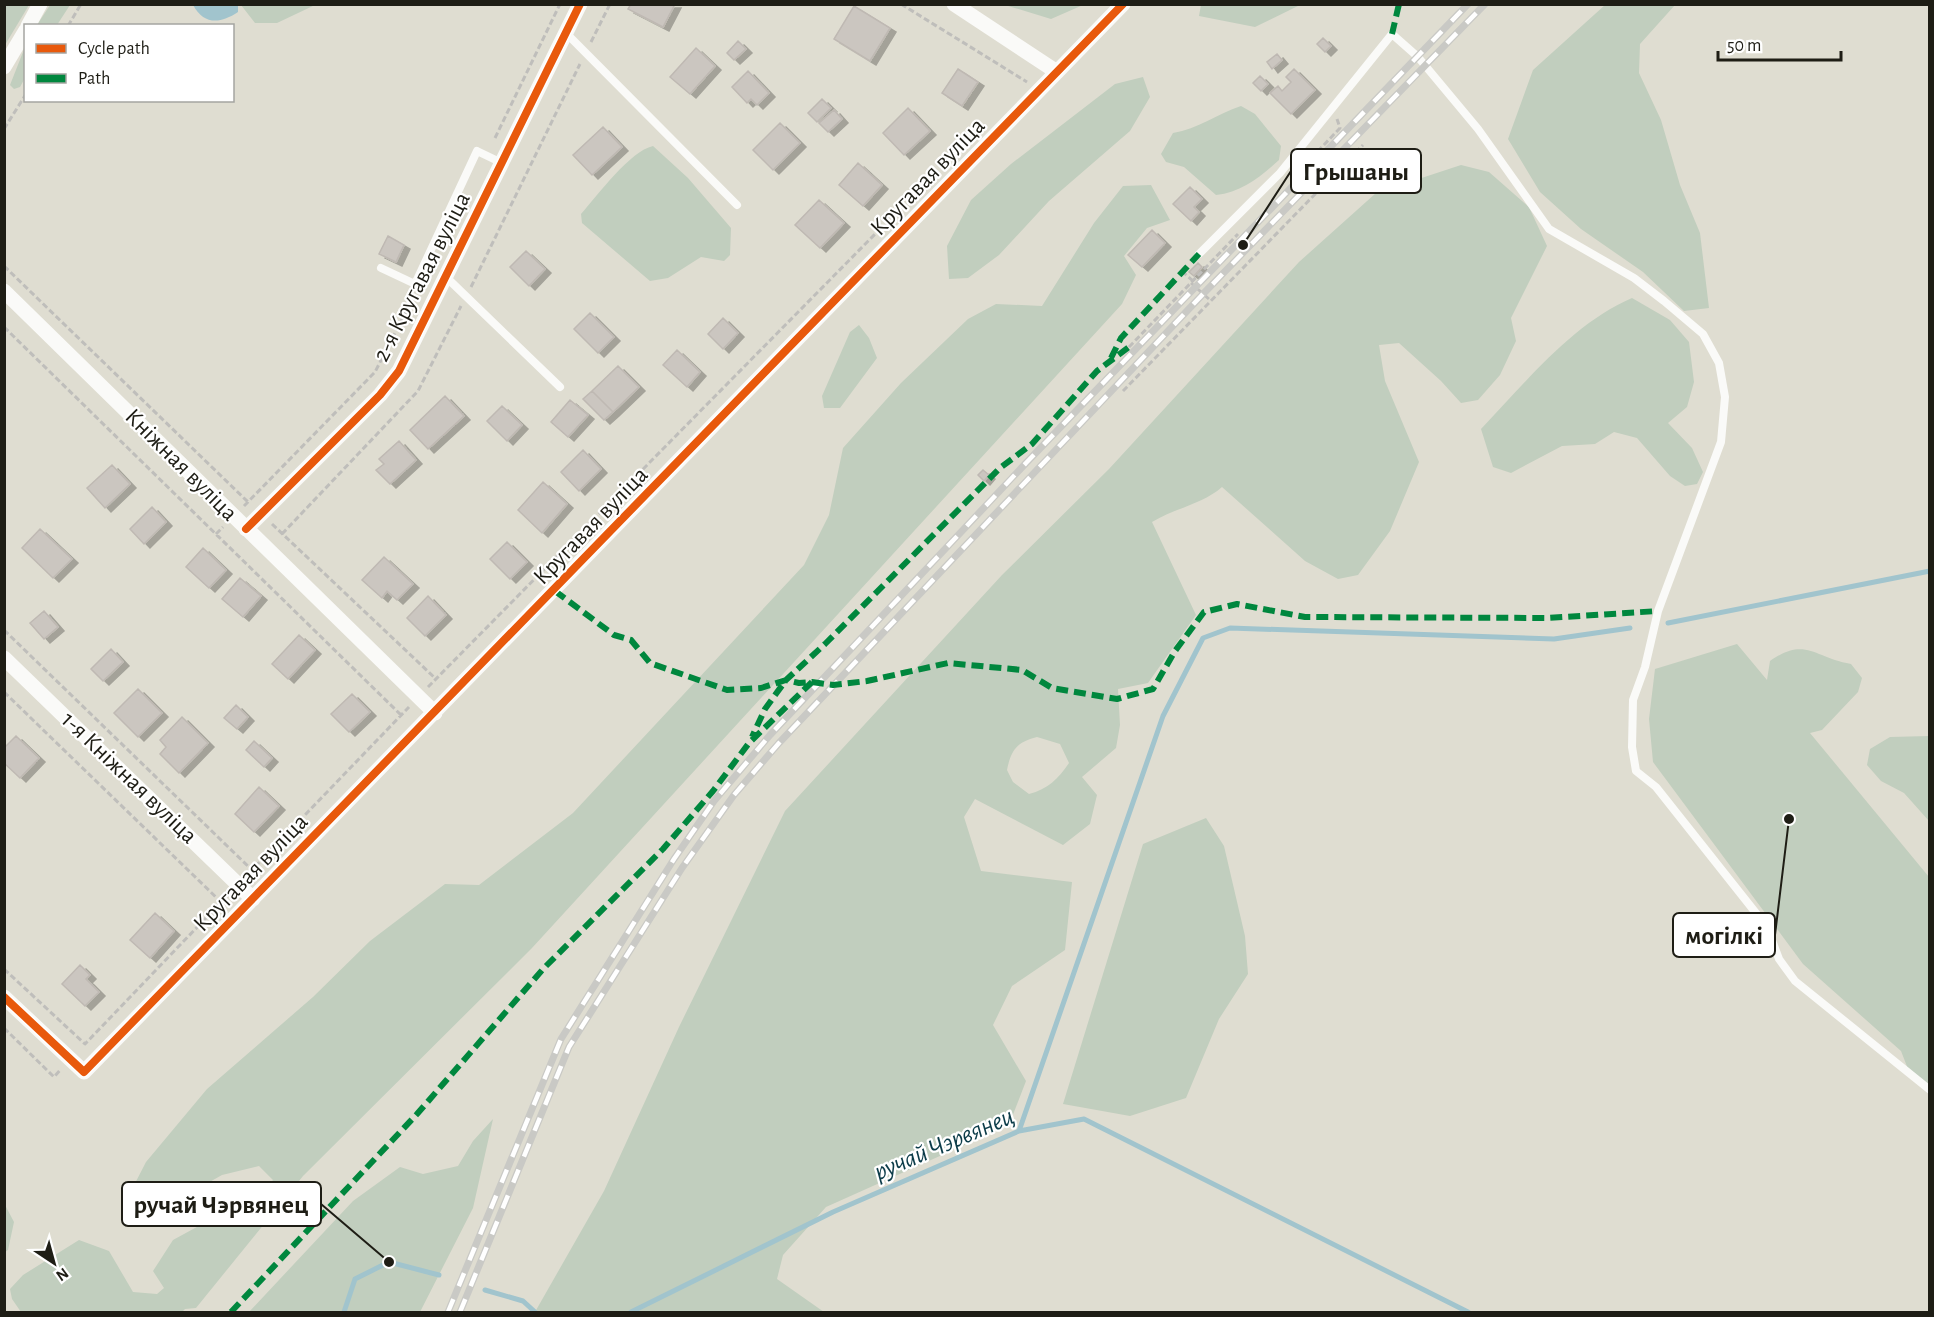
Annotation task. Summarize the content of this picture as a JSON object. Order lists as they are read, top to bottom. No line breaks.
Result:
{"streets":{"street":["Кругавая вуліца","2-я Кругавая вуліца","Кніжная вуліца","1-я Кніжная вуліца"]},"crossings":[["Кругавая вуліца","Кніжная вуліца"],["Кругавая вуліца","1-я Кніжная вуліца"],["2-я Кругавая вуліца","Кніжная вуліца"]],"water":["ручай Чэрвянец"],"places":["Грышаны","могілкі","ручай Чэрвянец"],"legend":["Cycle path","Path"],"scale_bar":"50 m","north":"bottom right"}
